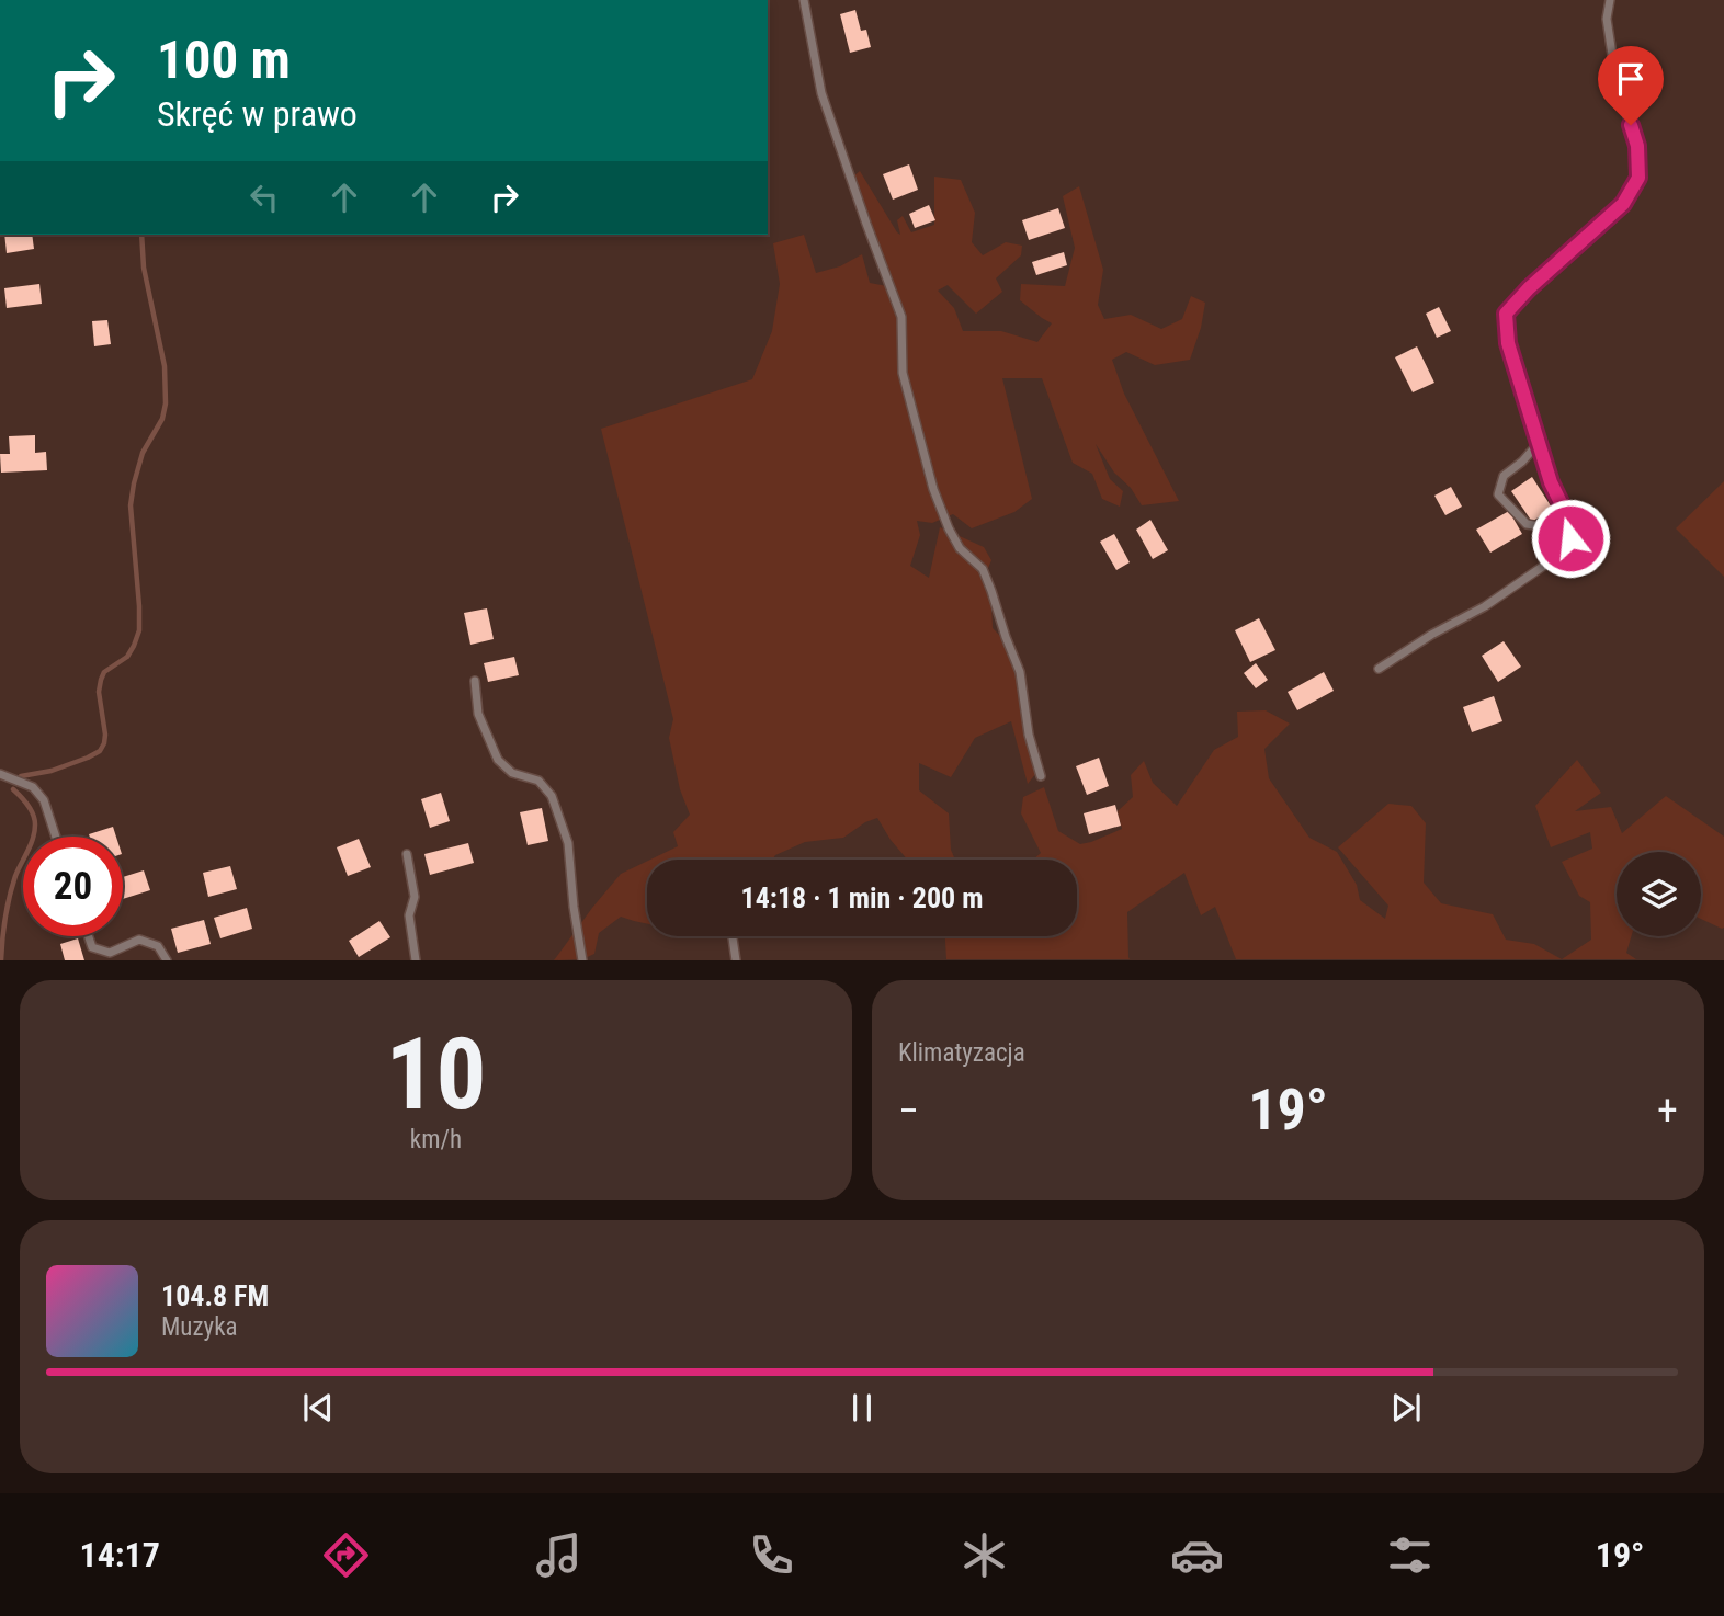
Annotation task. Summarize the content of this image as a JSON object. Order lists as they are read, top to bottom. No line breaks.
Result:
{"page":{"turn":["100 m","Skręć w prawo"],"limit":"20","trip":"14:18 · 1 min · 200 m","tile":[["10","km/h"],"Klimatyzacja"],"heat":["−","19°","+"],"song":["104.8 FM","Muzyka"],"tabs":["14:17","19°"]}}
